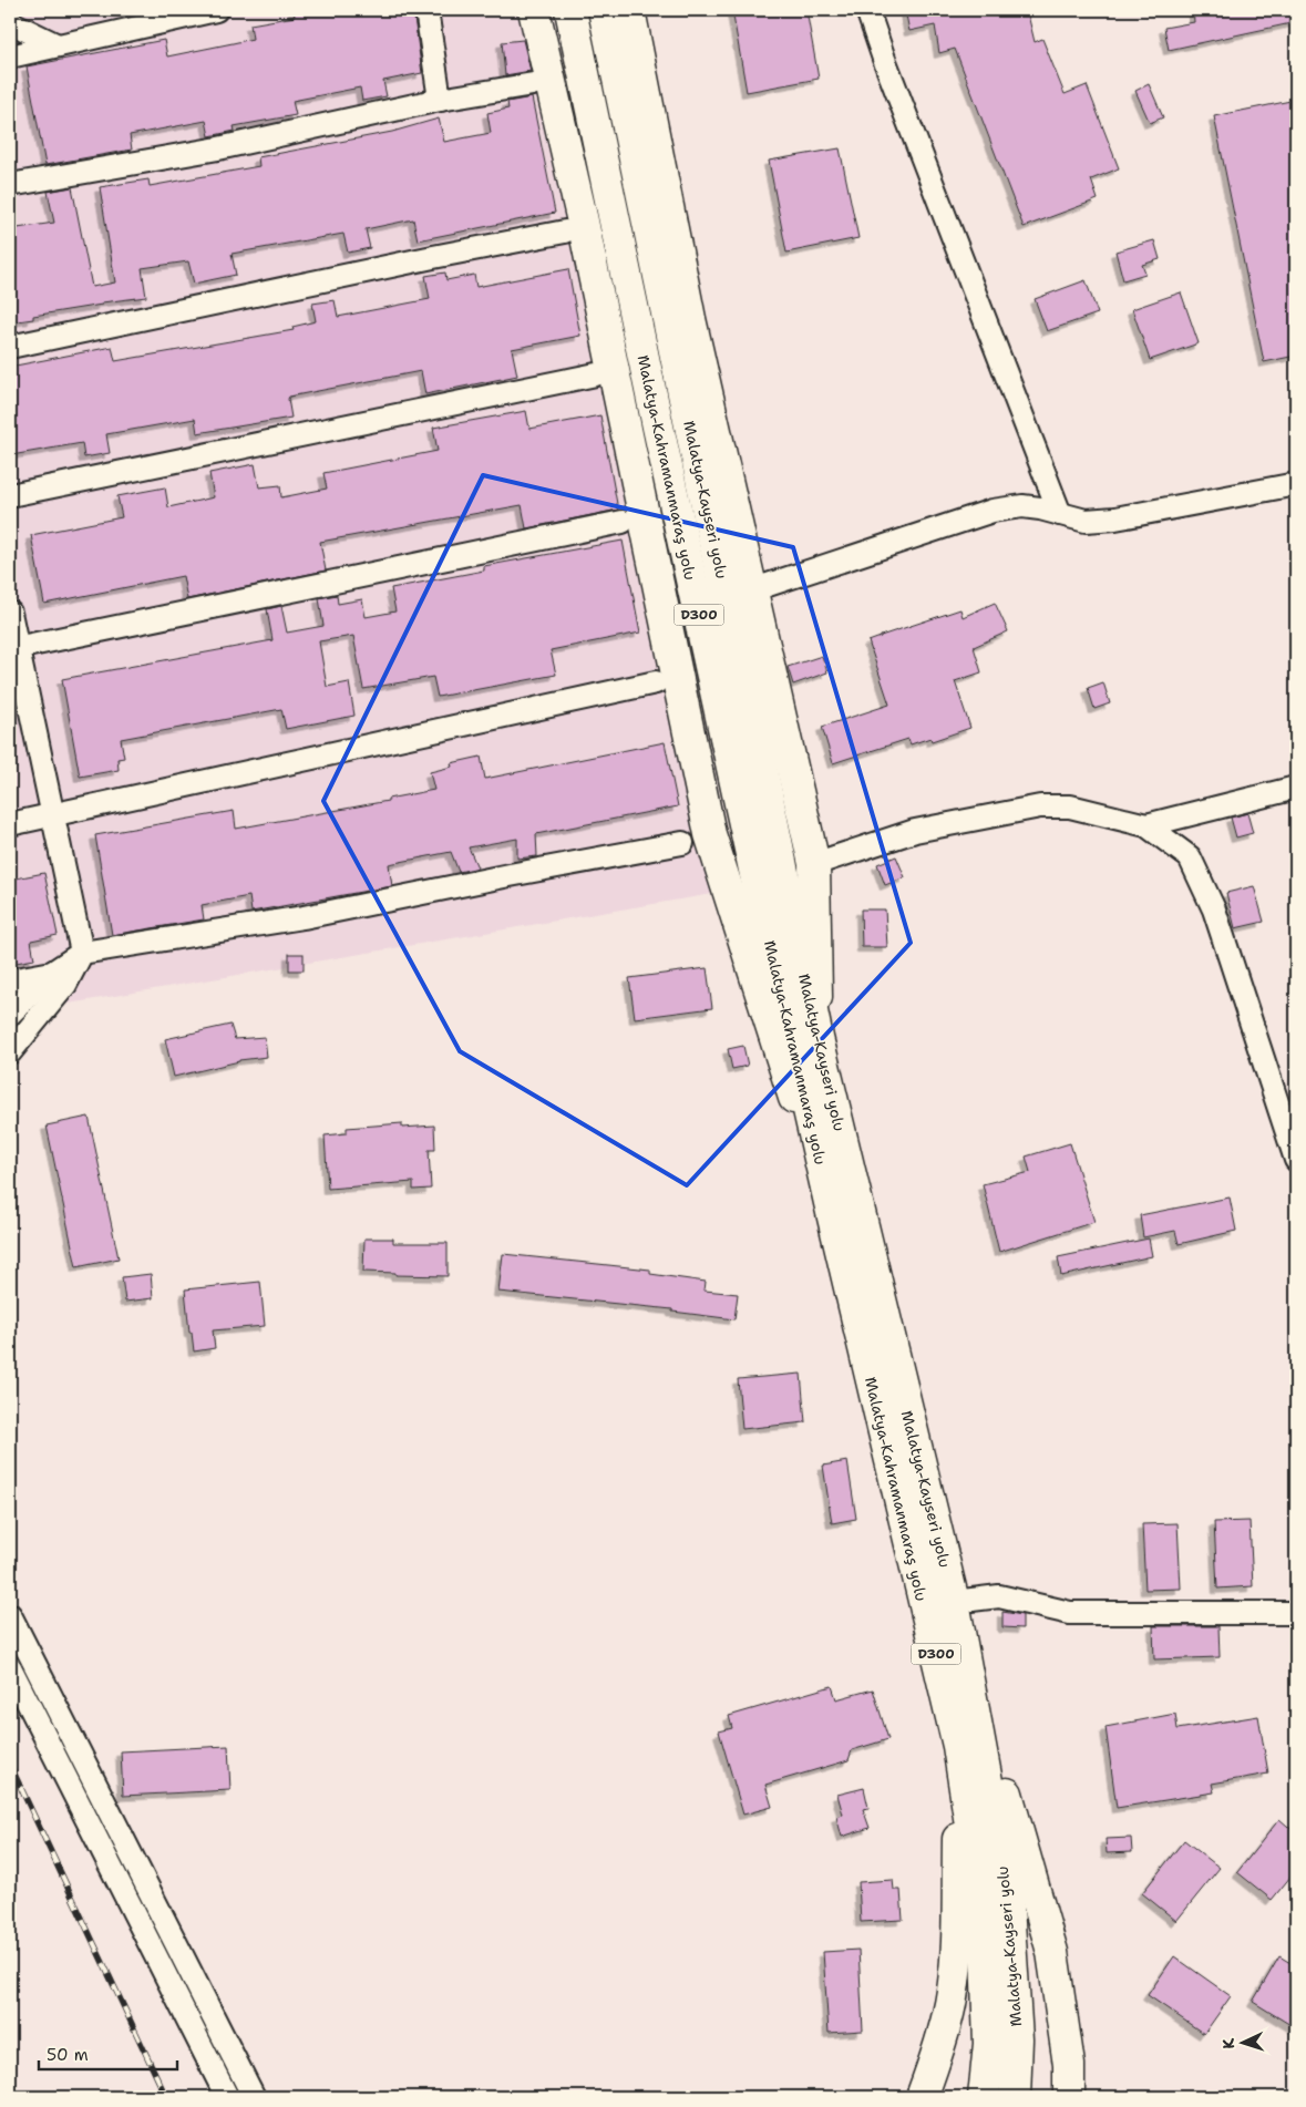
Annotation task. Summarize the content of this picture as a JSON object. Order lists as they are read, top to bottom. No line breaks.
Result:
{"streets":{"main road":["Malatya-Kahramanmaraş yolu","Malatya-Kayseri yolu","D300"]},"scale_bar":"50 m","north":"left"}
